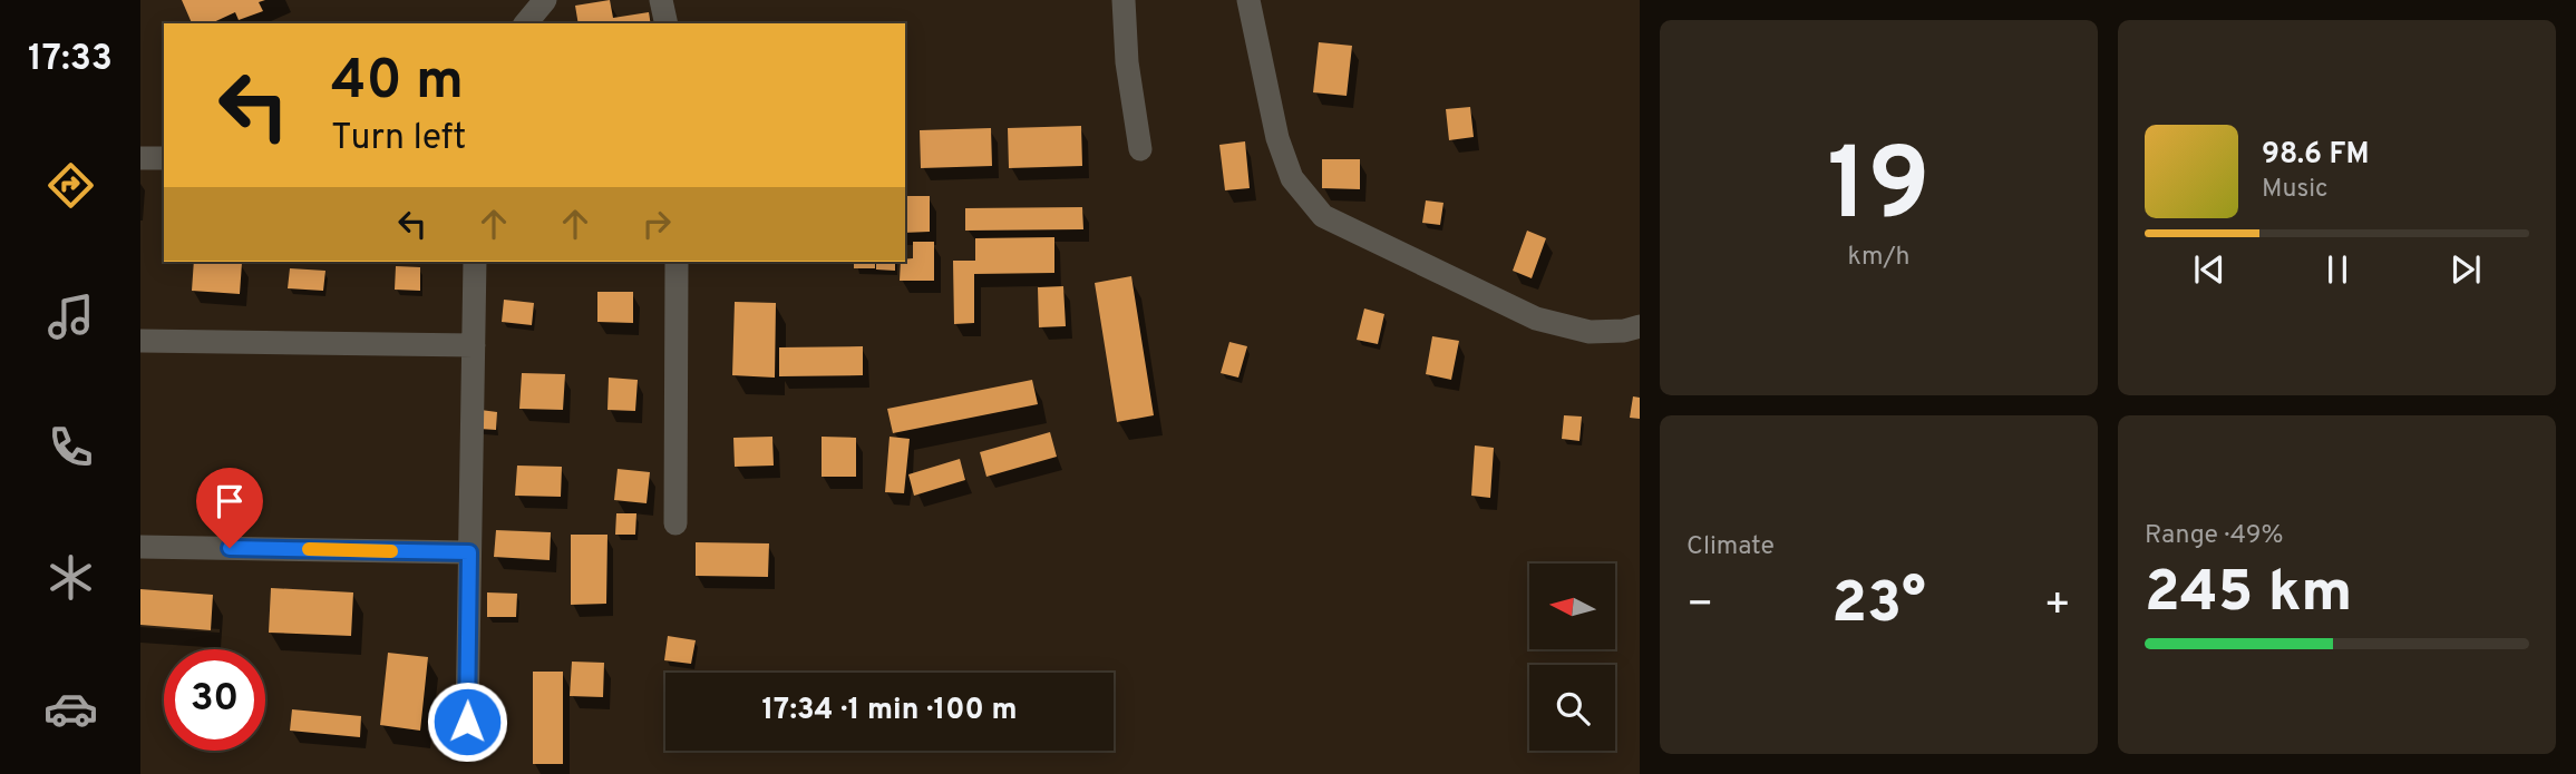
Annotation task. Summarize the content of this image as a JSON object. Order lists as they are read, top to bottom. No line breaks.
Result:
{"north":"left","page":{"tabs":"17:33","tile":[["19","km/h"],"Climate",["Range · 49%","245 km"]],"turn":["40 m","Turn left"],"song":["98.6 FM","Music"],"heat":["−","23°","+"],"limit":"30","trip":"17:34 · 1 min · 100 m"}}
